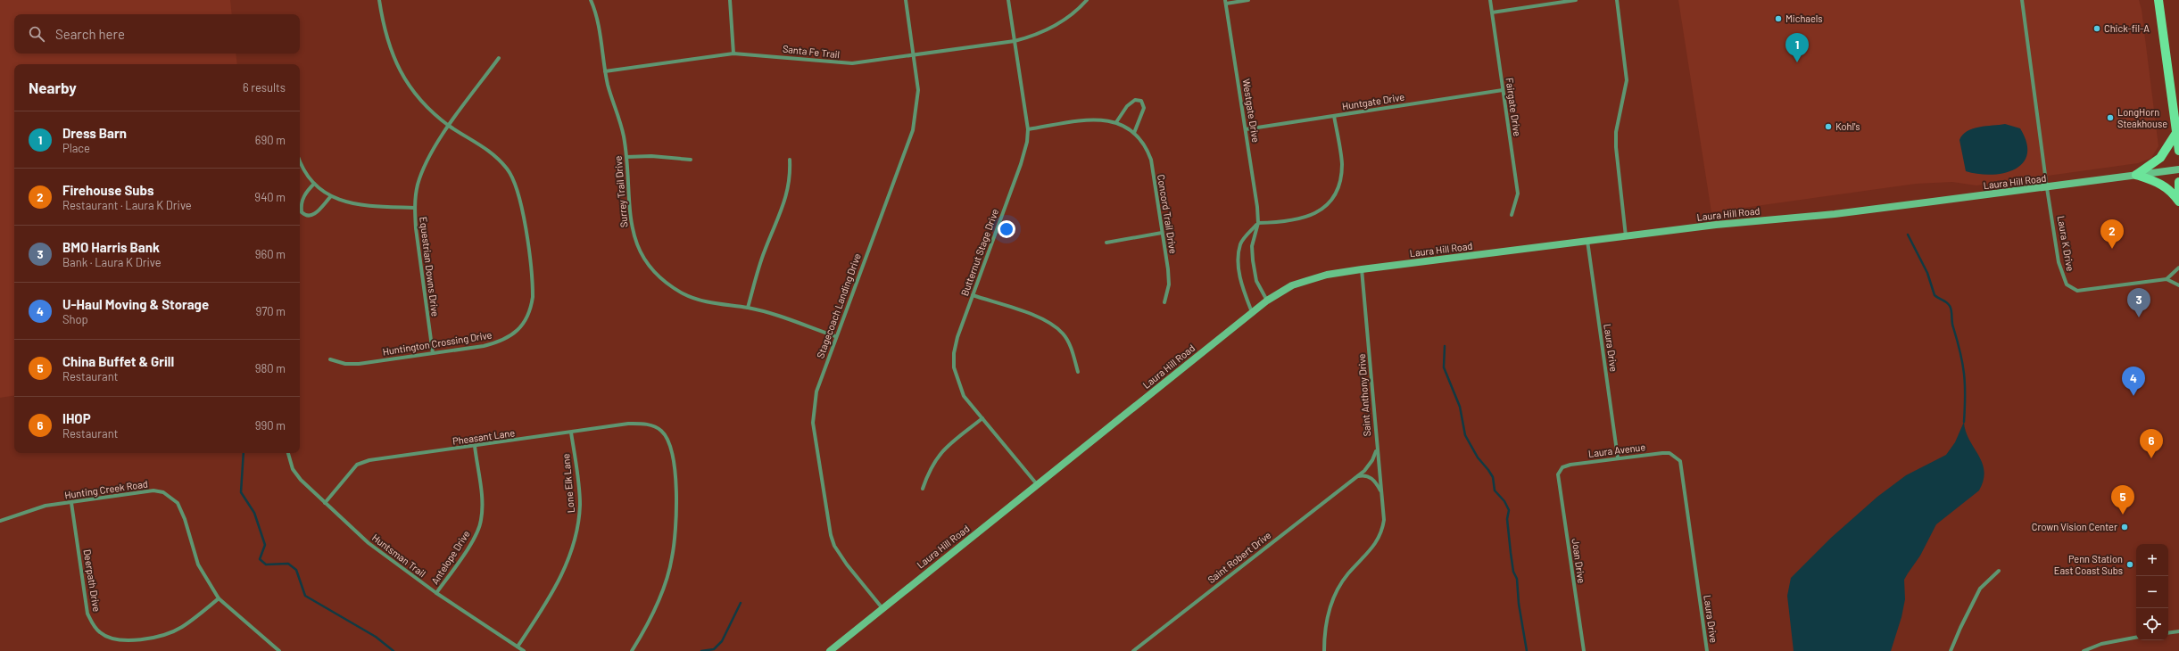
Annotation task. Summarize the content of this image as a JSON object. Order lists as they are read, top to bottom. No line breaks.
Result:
{"streets":{"main road":["Laura Hill Road"],"street":["Santa Fe Trail","Huntgate Drive","Fairgate Drive","Westgate Drive","Surrey Trail Drive","Concord Trail Drive","Laura K Drive","Butternut Stage Drive","Equestrian Downs Drive","Stagecoach Landing Drive","Huntington Crossing Drive","Laura Drive","Saint Anthony Drive","Pheasant Lane","Laura Avenue","Lone Elk Lane","Hunting Creek Road","Huntsman Trail","Antelope Drive","Saint Robert Drive","Joan Drive","Deerpath Drive"]},"crossings":[["Santa Fe Trail","Surrey Trail Drive"],["Santa Fe Trail","Butternut Stage Drive"],["Santa Fe Trail","Stagecoach Landing Drive"],["Huntgate Drive","Fairgate Drive"],["Huntgate Drive","Westgate Drive"],["Westgate Drive","Laura Hill Road"],["Laura Hill Road","Laura K Drive"],["Laura Hill Road","Butternut Stage Drive"],["Laura Hill Road","Stagecoach Landing Drive"],["Laura Hill Road","Laura Drive"],["Laura Hill Road","Saint Anthony Drive"],["Surrey Trail Drive","Stagecoach Landing Drive"],["Concord Trail Drive","Butternut Stage Drive"],["Equestrian Downs Drive","Huntington Crossing Drive"],["Laura Drive","Laura Avenue"],["Saint Anthony Drive","Saint Robert Drive"],["Pheasant Lane","Lone Elk Lane"],["Pheasant Lane","Huntsman Trail"],["Pheasant Lane","Antelope Drive"],["Laura Avenue","Joan Drive"],["Lone Elk Lane","Huntsman Trail"],["Hunting Creek Road","Deerpath Drive"],["Huntsman Trail","Antelope Drive"]],"places":["Michaels","Chick-fil-A","LongHorn Steakhouse","Kohl's","Crown Vision Center","Penn Station East Coast Subs"],"page":{"search":"Search here","pins":["1","2","3","4","6","5"],"heading":["Nearby","6 results"],"list":[{"mark":"1","name":"Dress Barn","note":"Place","value":"690 m"},{"mark":"2","name":"Firehouse Subs","note":"Restaurant · Laura K Drive","value":"940 m"},{"mark":"3","name":"BMO Harris Bank","note":"Bank · Laura K Drive","value":"960 m"},{"mark":"4","name":"U-Haul Moving & Storage","note":"Shop","value":"970 m"},{"mark":"5","name":"China Buffet & Grill","note":"Restaurant","value":"980 m"},{"mark":"6","name":"IHOP","note":"Restaurant","value":"990 m"}],"map_buttons":["+","−"]}}
